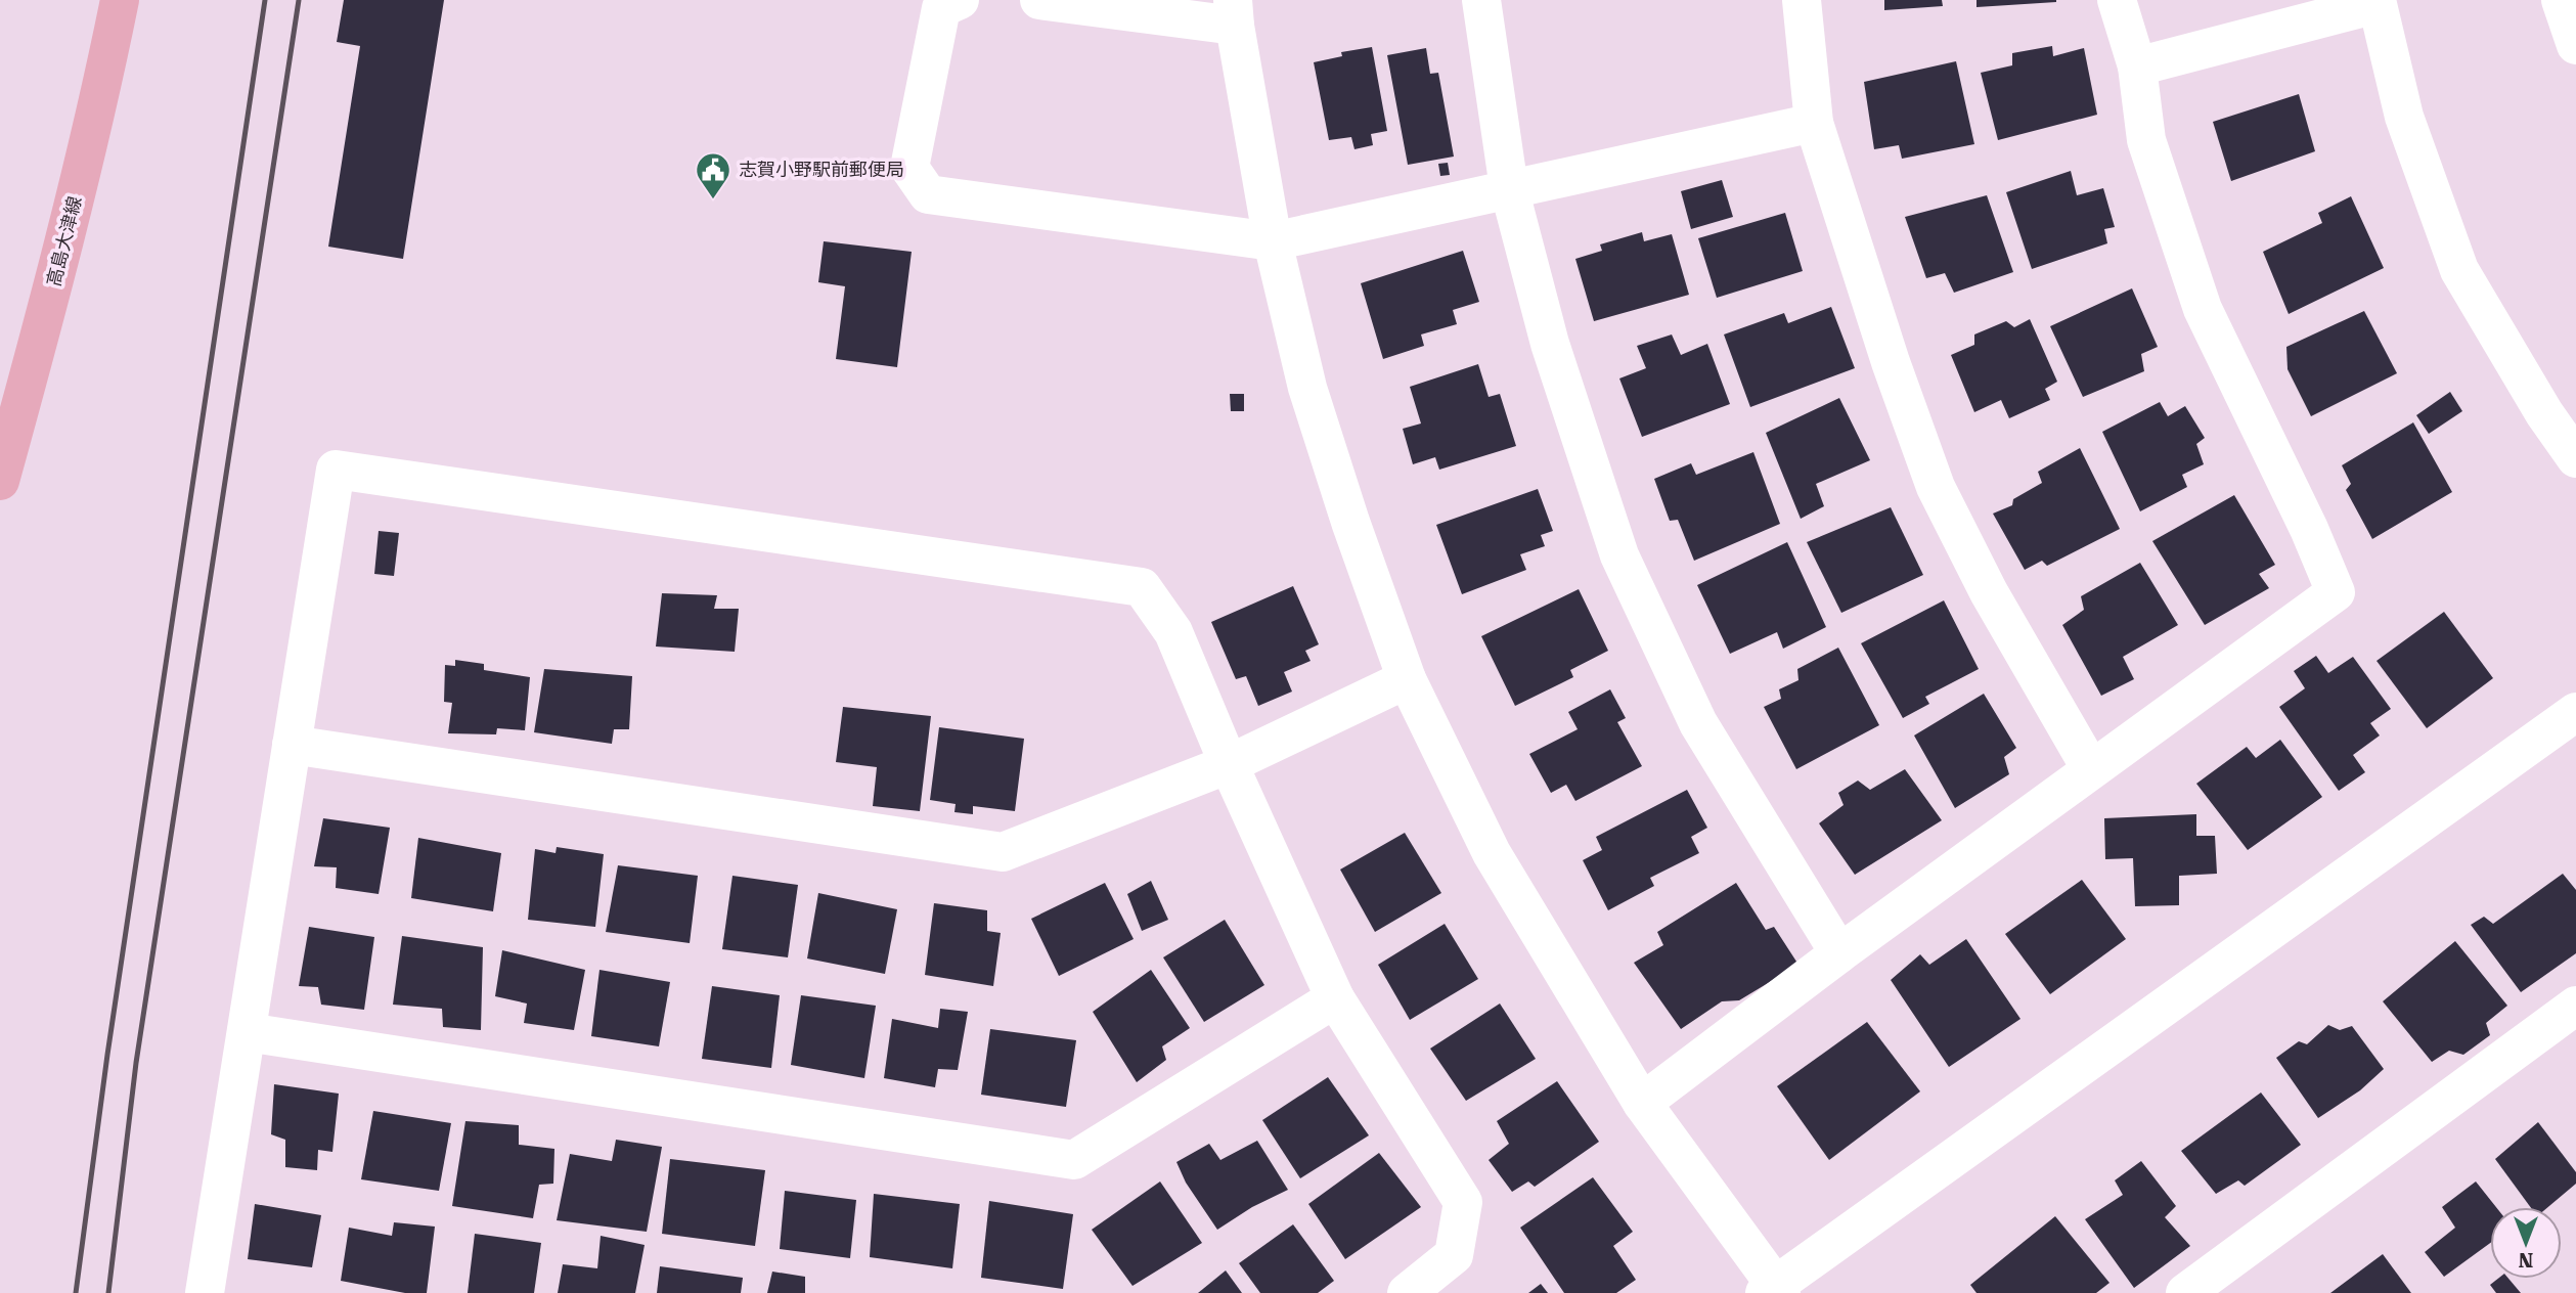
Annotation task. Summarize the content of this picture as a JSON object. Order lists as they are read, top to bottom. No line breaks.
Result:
{"streets":{"main road":["高島大津線"]},"places":{"public building":["志賀小野駅前郵便局"]},"north":"bottom"}
